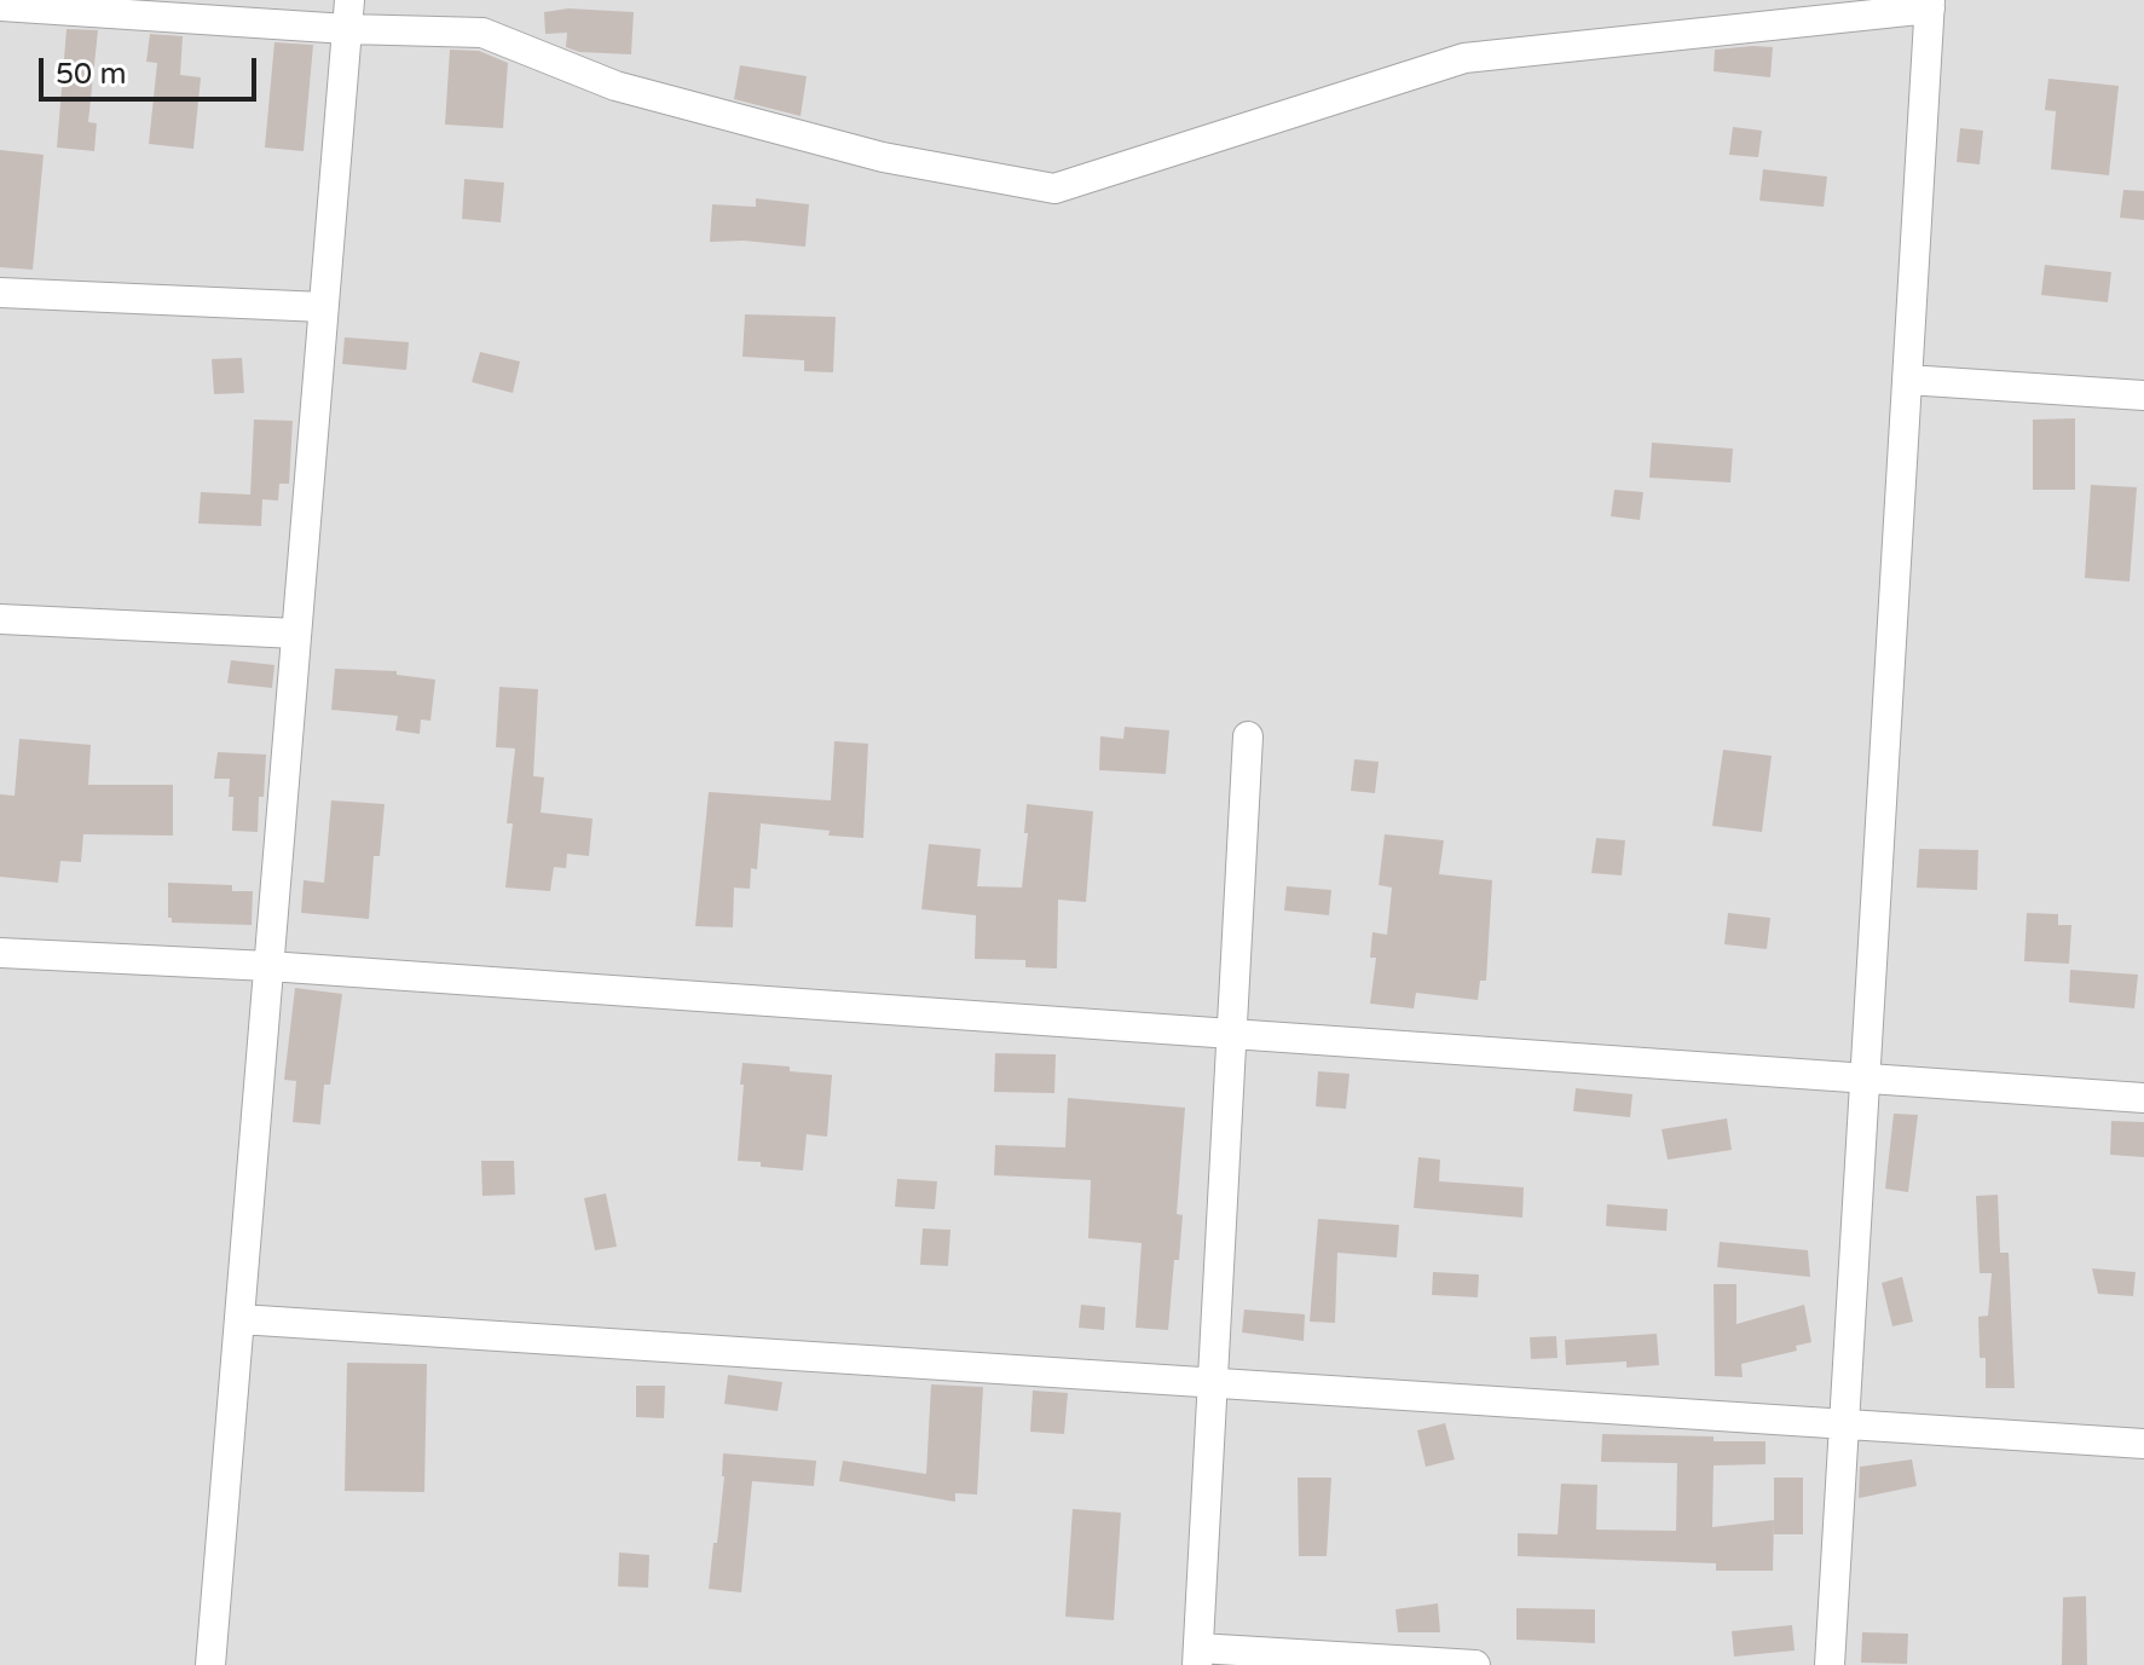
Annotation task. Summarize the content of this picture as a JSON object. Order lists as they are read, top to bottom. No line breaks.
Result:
{"scale_bar":"50 m"}
